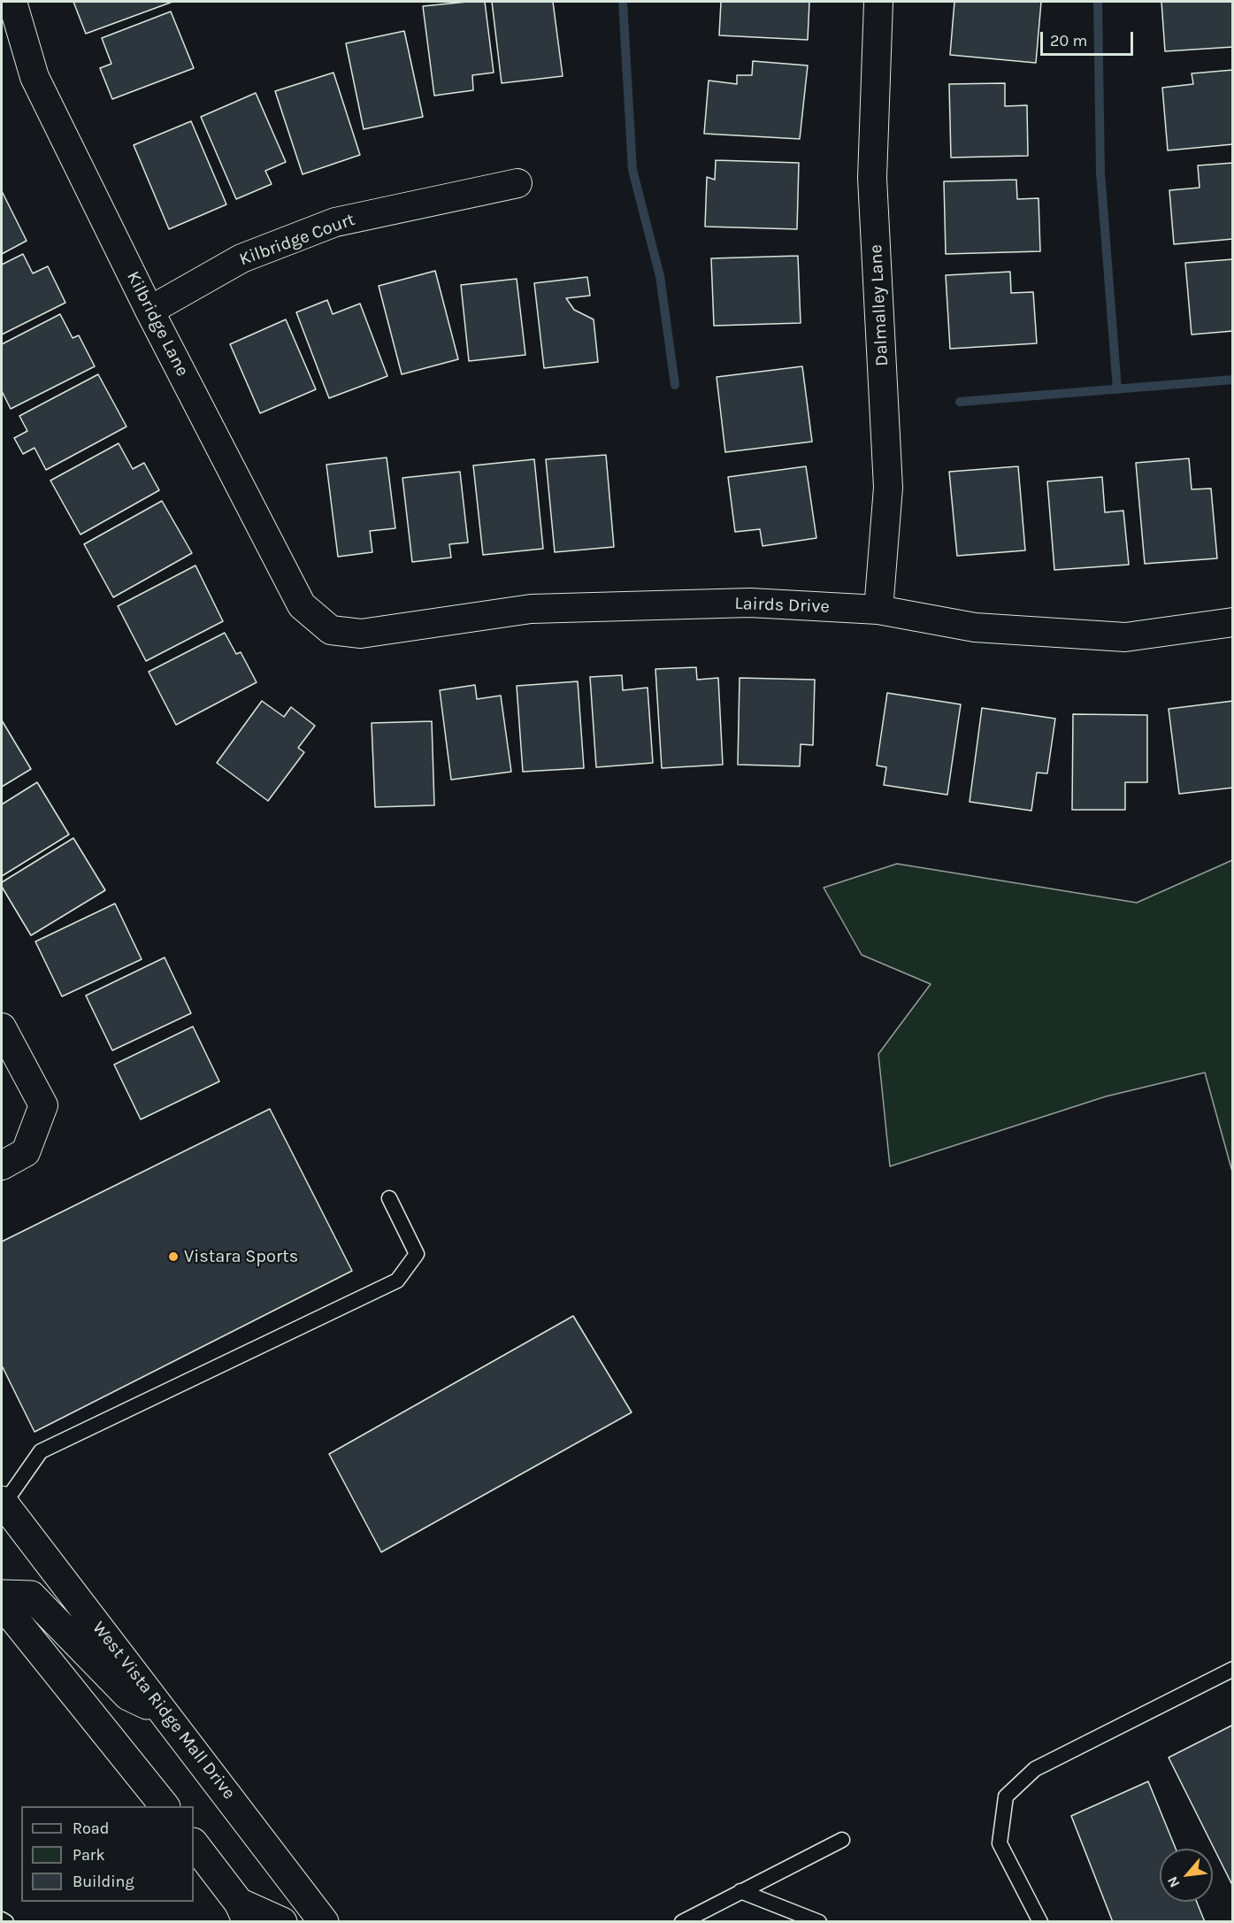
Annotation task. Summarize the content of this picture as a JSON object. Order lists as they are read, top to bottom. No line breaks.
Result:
{"streets":{"main road":["West Vista Ridge Mall Drive"],"street":["Kilbridge Court","Dalmalley Lane","Kilbridge Lane","Lairds Drive"]},"crossings":[["Kilbridge Court","Kilbridge Lane"],["Dalmalley Lane","Lairds Drive"],["Kilbridge Lane","Lairds Drive"]],"places":["Vistara Sports"],"legend":["Road","Park","Building"],"scale_bar":"20 m","north":"bottom left"}
